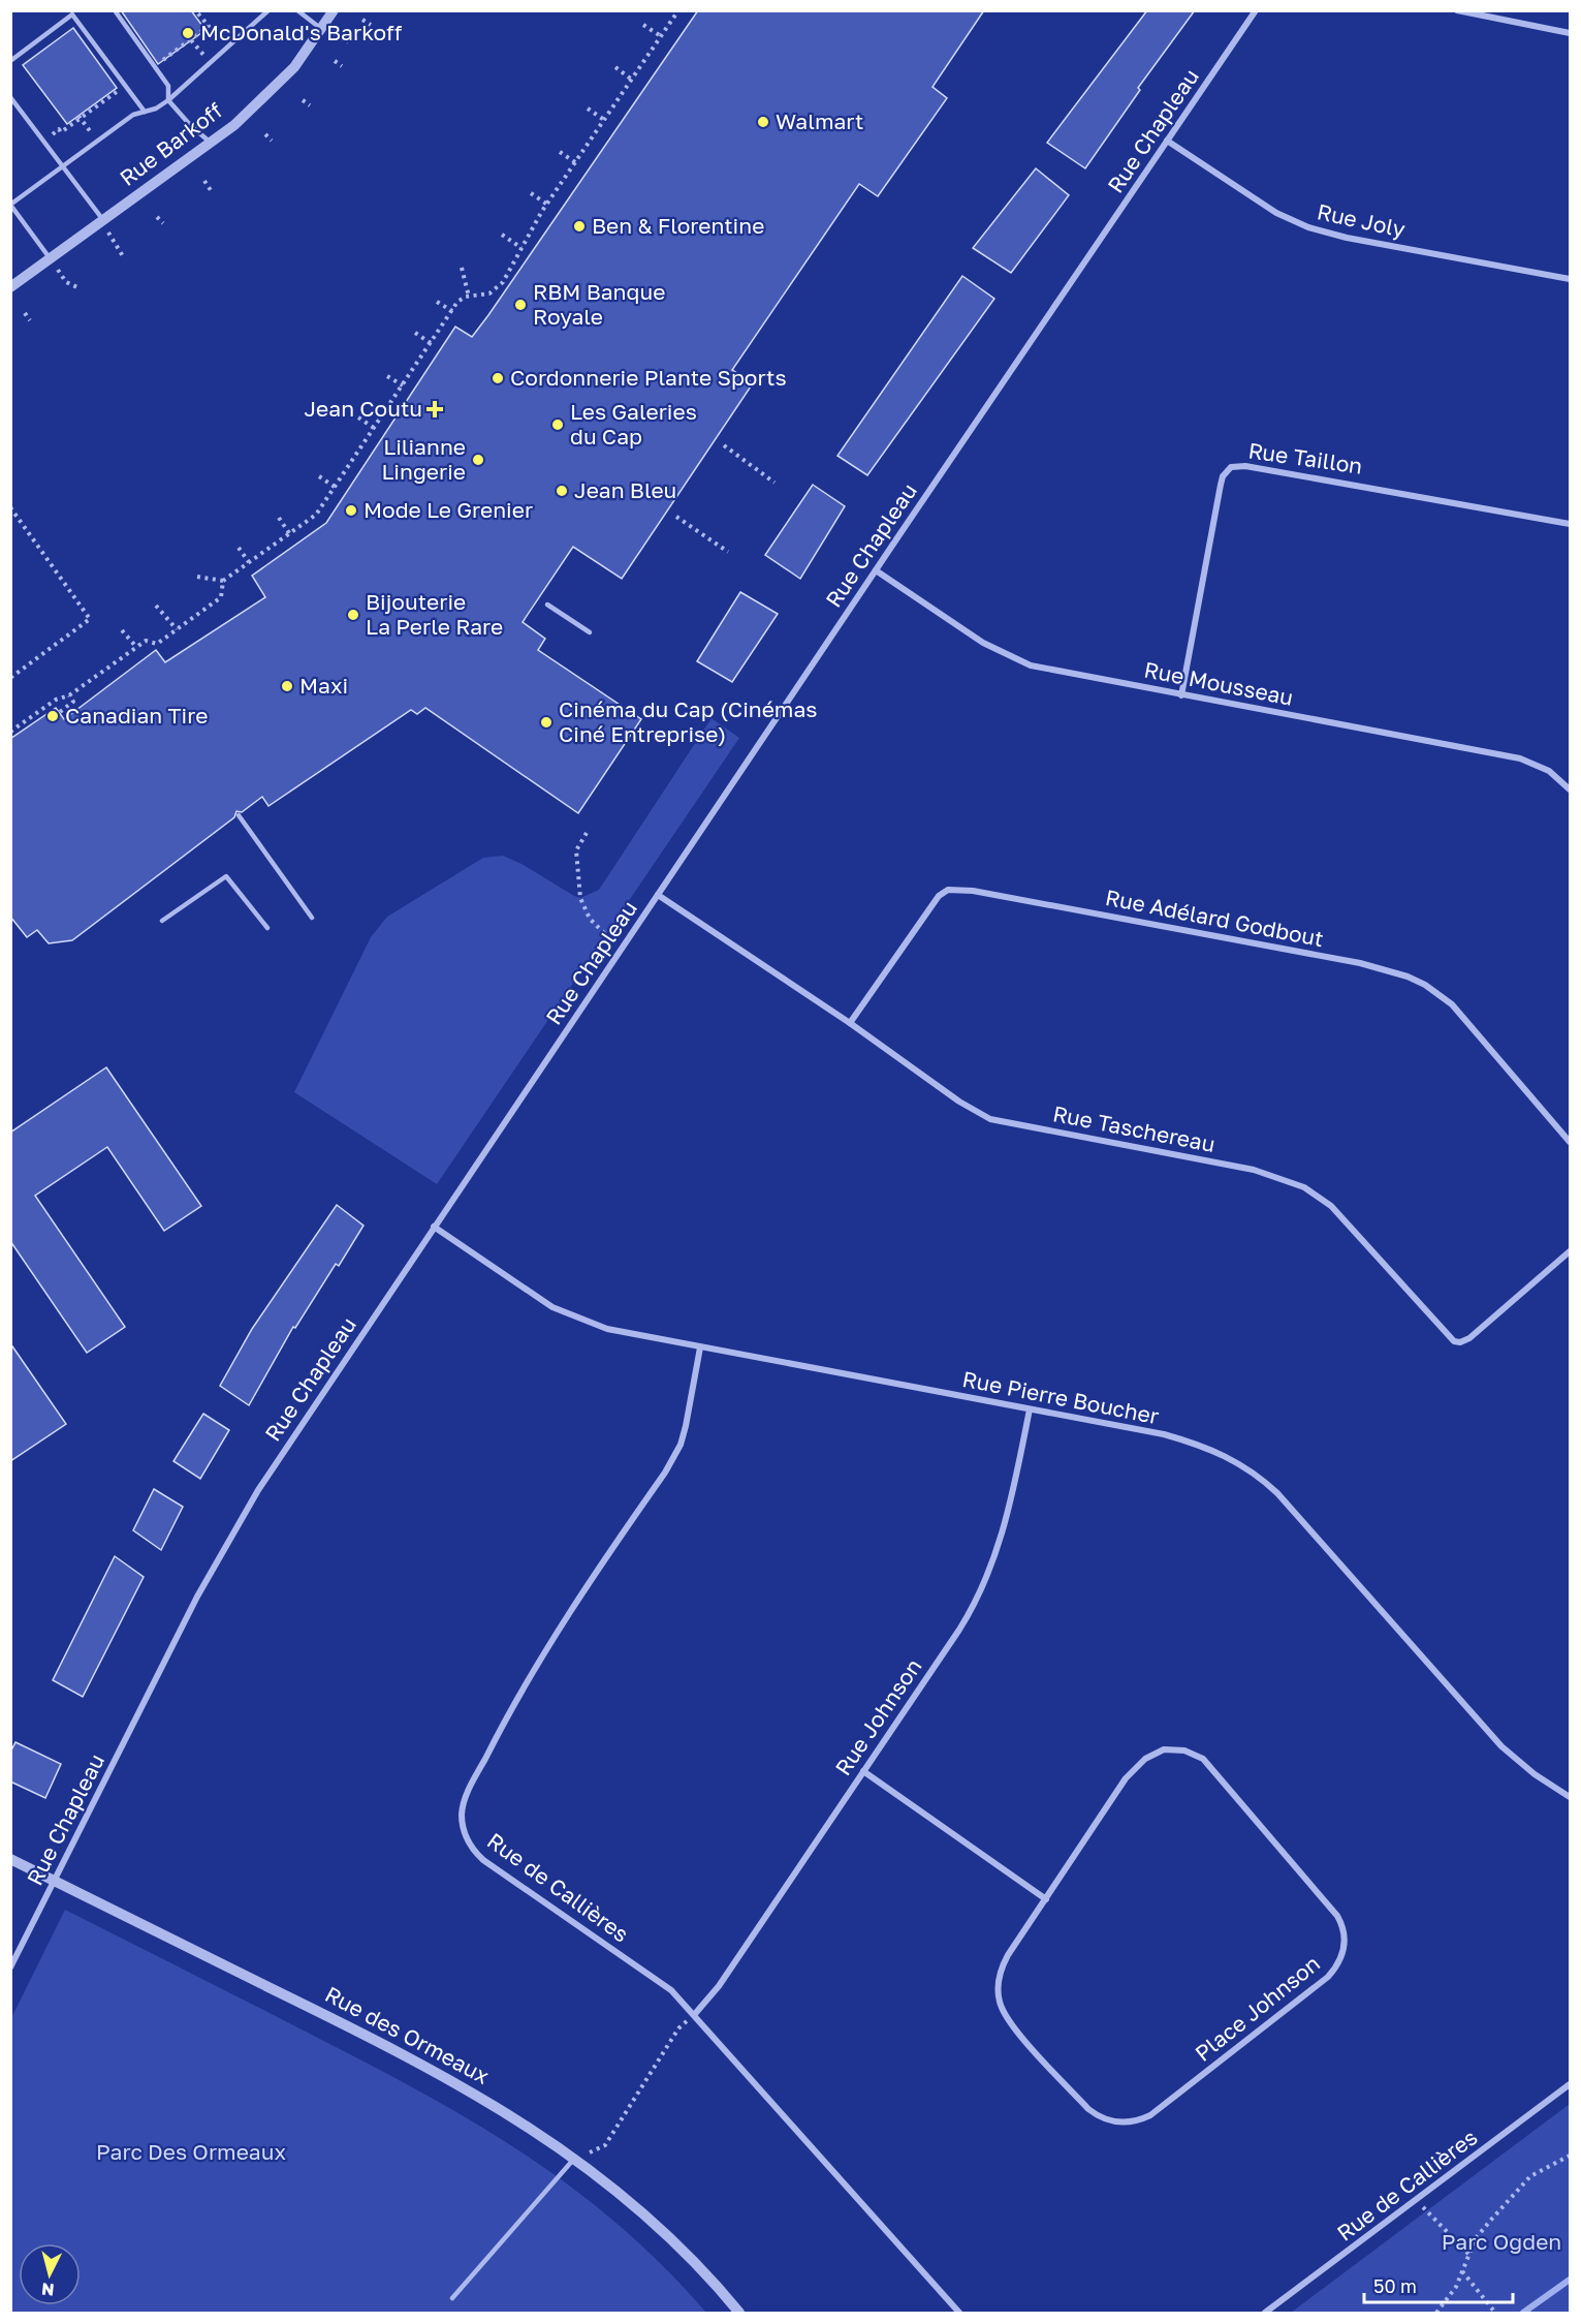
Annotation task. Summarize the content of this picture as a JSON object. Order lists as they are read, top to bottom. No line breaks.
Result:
{"streets":{"street":["Rue Chapleau","Rue Barkoff","Rue Joly","Rue Taillon","Rue Mousseau","Rue Adélard Godbout","Rue Taschereau","Rue Pierre Boucher","Rue Johnson","Rue de Callières","Place Johnson","Rue des Ormeaux"]},"crossings":[["Rue Chapleau","Rue Joly"],["Rue Chapleau","Rue Mousseau"],["Rue Chapleau","Rue Taschereau"],["Rue Chapleau","Rue Pierre Boucher"],["Rue Chapleau","Rue des Ormeaux"],["Rue Taillon","Rue Mousseau"],["Rue Adélard Godbout","Rue Taschereau"],["Rue Pierre Boucher","Rue Johnson"],["Rue Pierre Boucher","Rue de Callières"],["Rue Johnson","Rue de Callières"]],"parks":["Parc Des Ormeaux","Parc Ogden"],"places":{"other":["McDonald's Barkoff","Walmart","Ben & Florentine","RBM Banque Royale","Cordonnerie Plante Sports","Les Galeries du Cap","Lilianne Lingerie","Jean Bleu","Mode Le Grenier","Bijouterie La Perle Rare","Maxi","Canadian Tire","Cinéma du Cap (Cinémas Ciné Entreprise)"],"health":["Jean Coutu"]},"scale_bar":"50 m","north":"bottom"}
